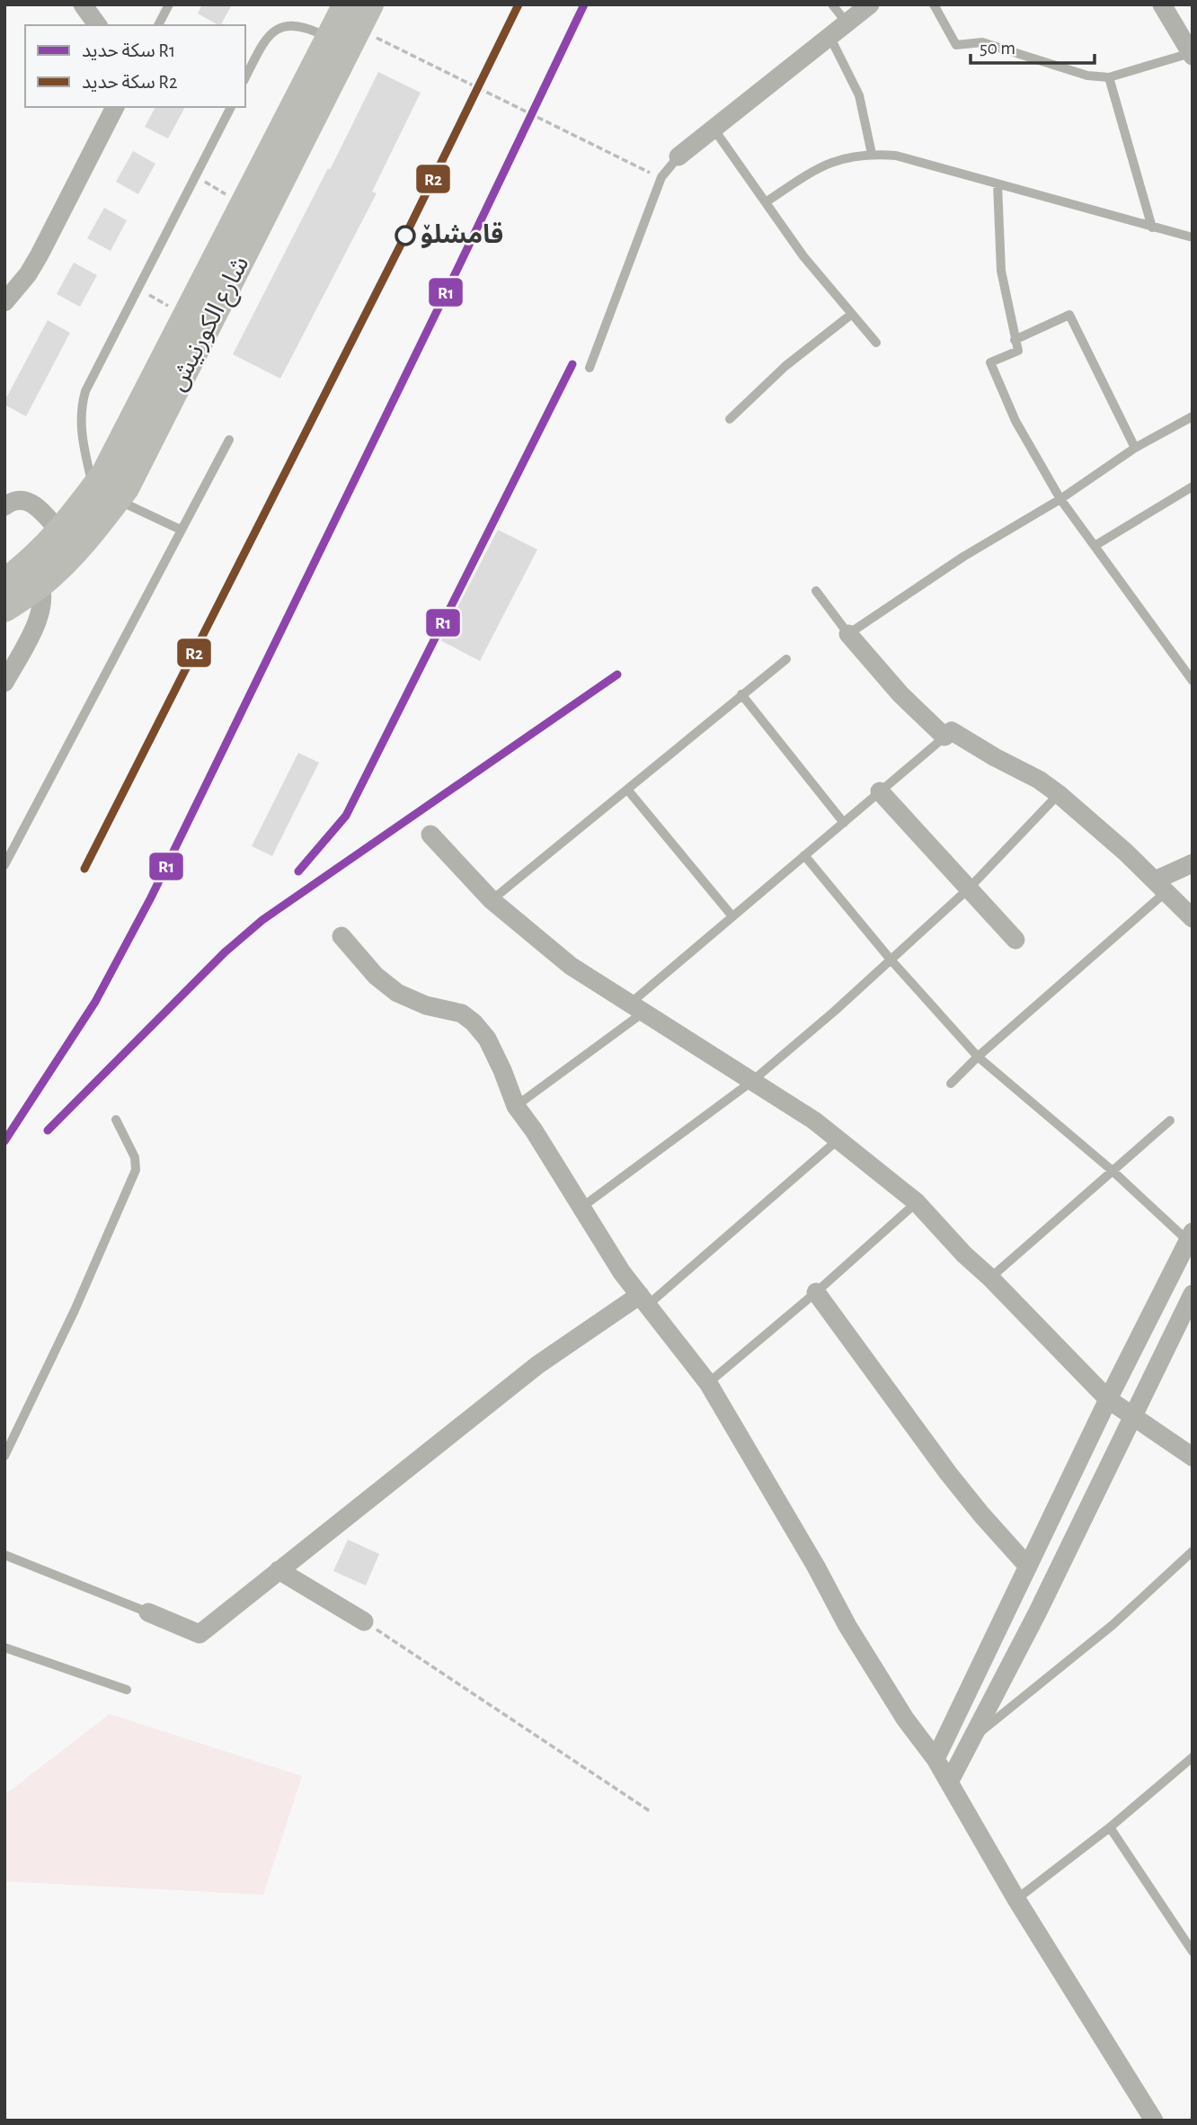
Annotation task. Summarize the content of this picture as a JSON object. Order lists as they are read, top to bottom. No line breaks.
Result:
{"streets":{"street":["شارع الكورنيش"]},"places":["قامشلۆ"],"lines":["rail line R1","rail line R2"],"legend":["سكة حديد R1","سكة حديد R2"],"scale_bar":"50 m"}
